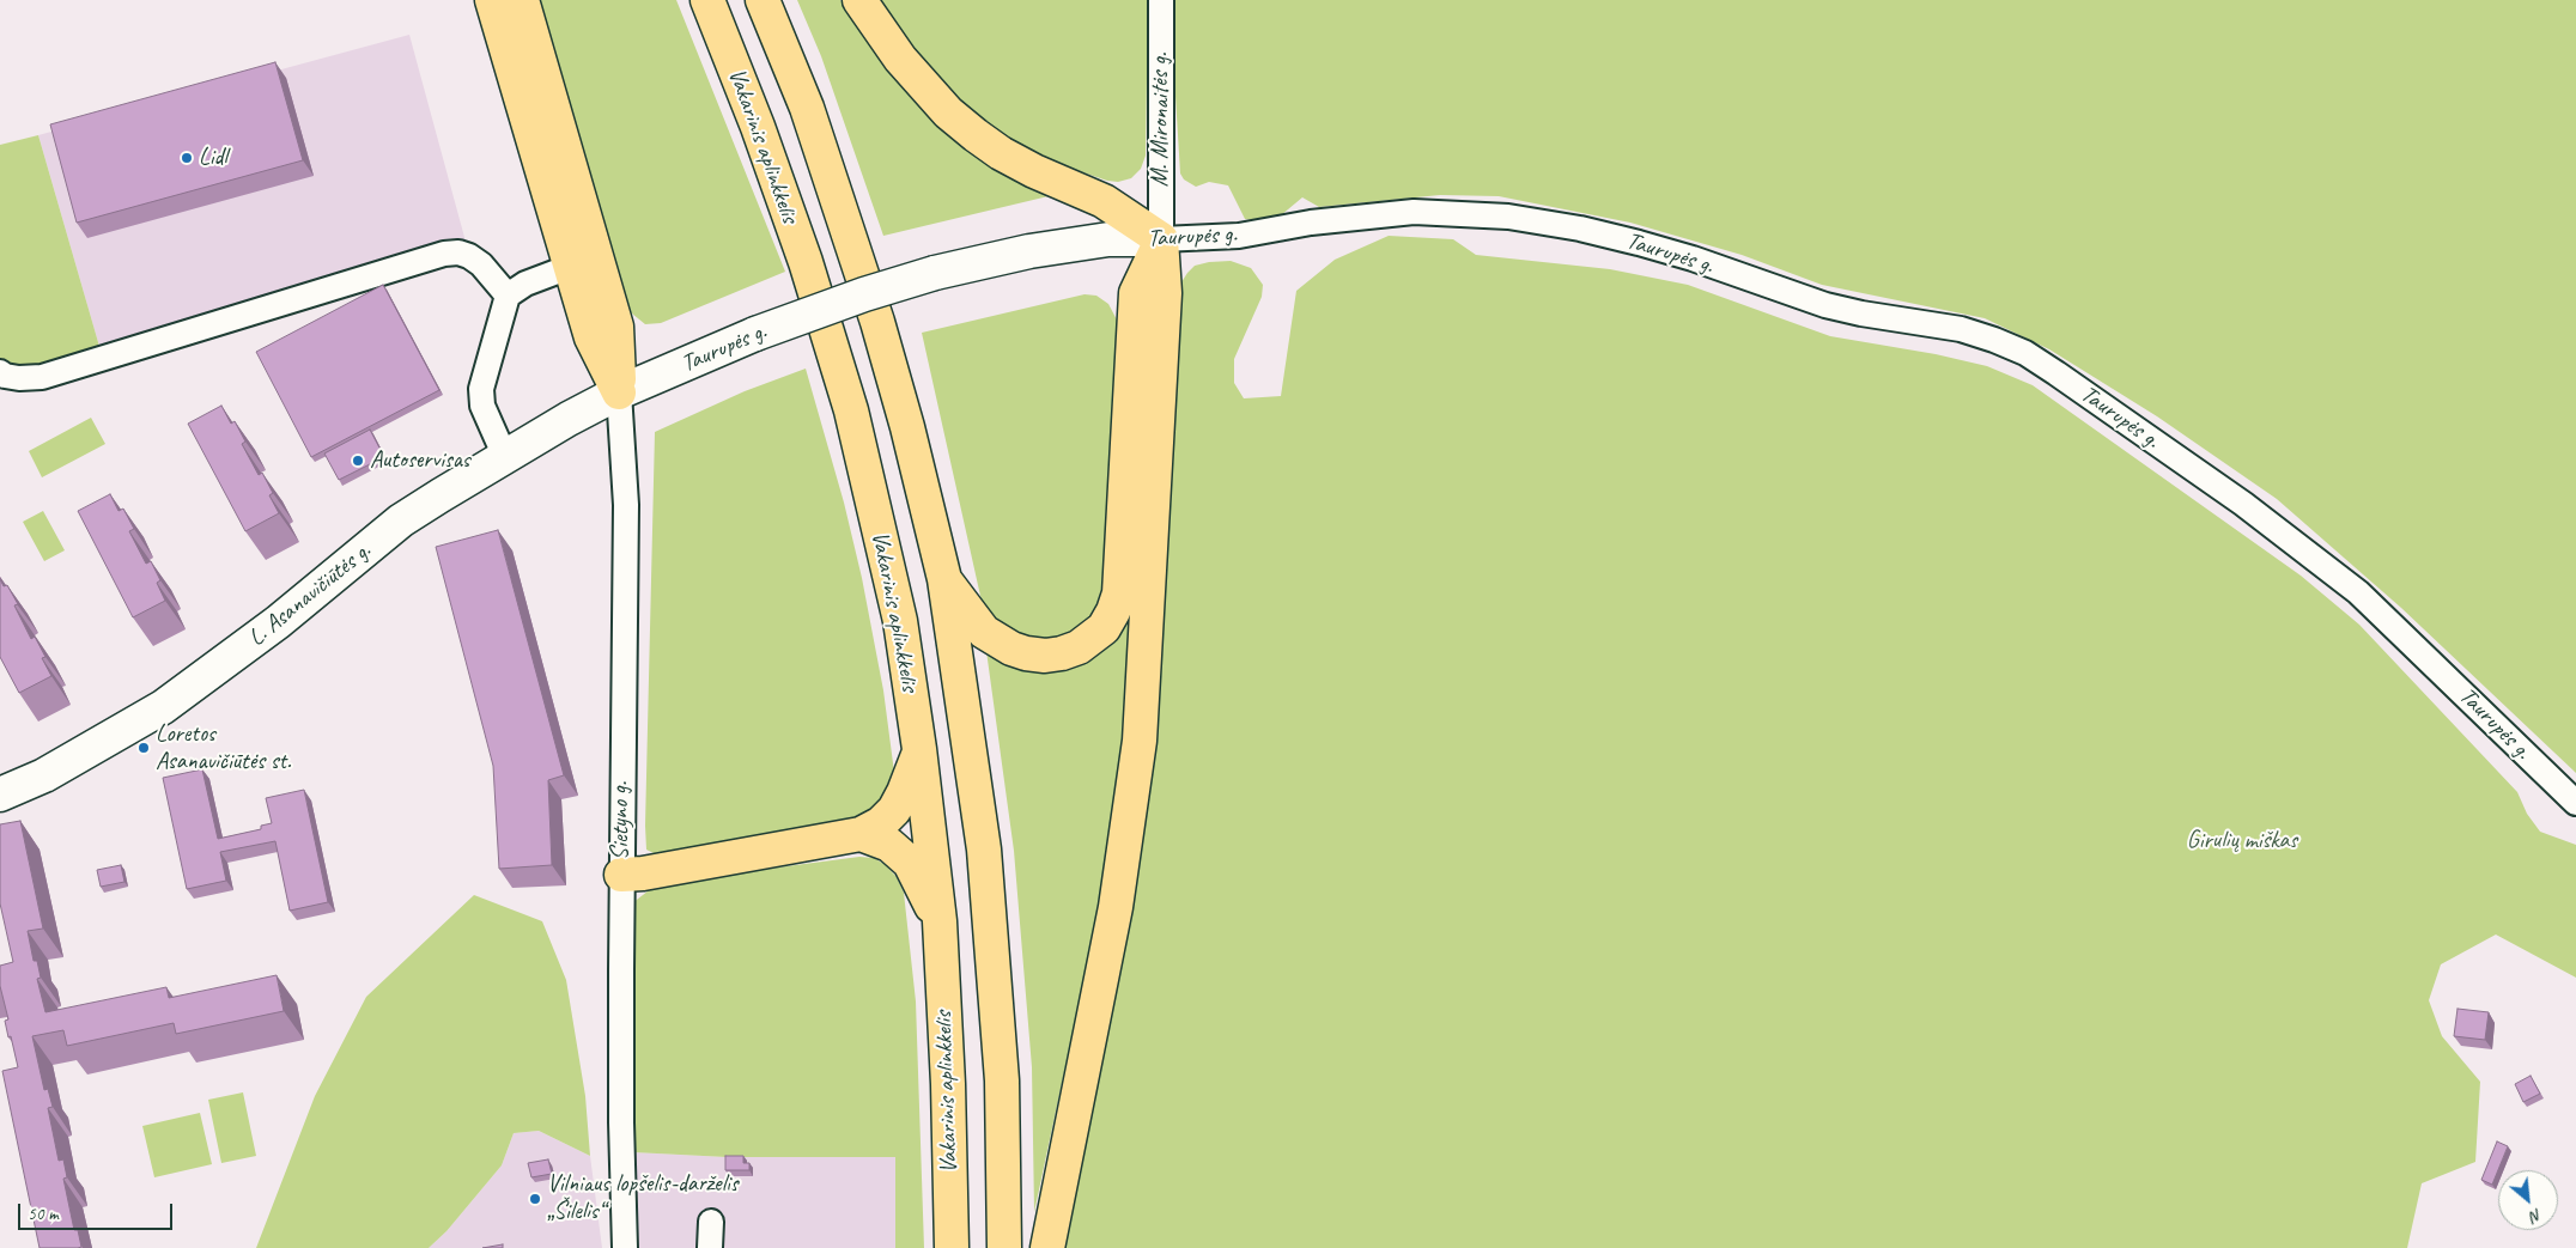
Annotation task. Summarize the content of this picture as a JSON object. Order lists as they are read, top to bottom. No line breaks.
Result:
{"streets":{"highway":["Vakarinis aplinkkelis"],"main road":["Taurupės g.","L. Asanavičiūtės g."],"street":["M. Mironaitės g.","Sietyno g."]},"crossings":[["M. Mironaitės g.","Taurupės g."],["Taurupės g.","L. Asanavičiūtės g."],["Taurupės g.","Sietyno g."],["L. Asanavičiūtės g.","Sietyno g."]],"parks":["Girulių miškas"],"places":["Lidl","Autoservisas","Loretos Asanavičiūtės st.","Vilniaus lopšelis-darželis „Šilelis“"],"scale_bar":"50 m","north":"bottom right"}
